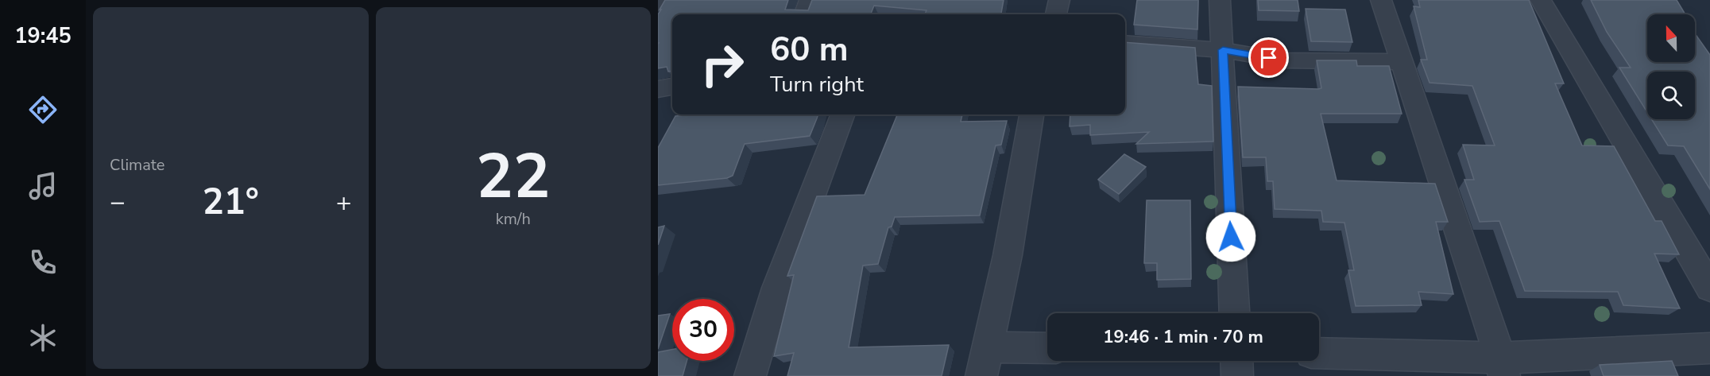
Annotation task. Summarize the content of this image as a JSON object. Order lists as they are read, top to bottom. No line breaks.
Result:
{"north":"top","page":{"tabs":"19:45","tile":["Climate",["22","km/h"]],"turn":["60 m","Turn right"],"heat":["−","21°","+"],"limit":"30","trip":"19:46 · 1 min · 70 m"}}
